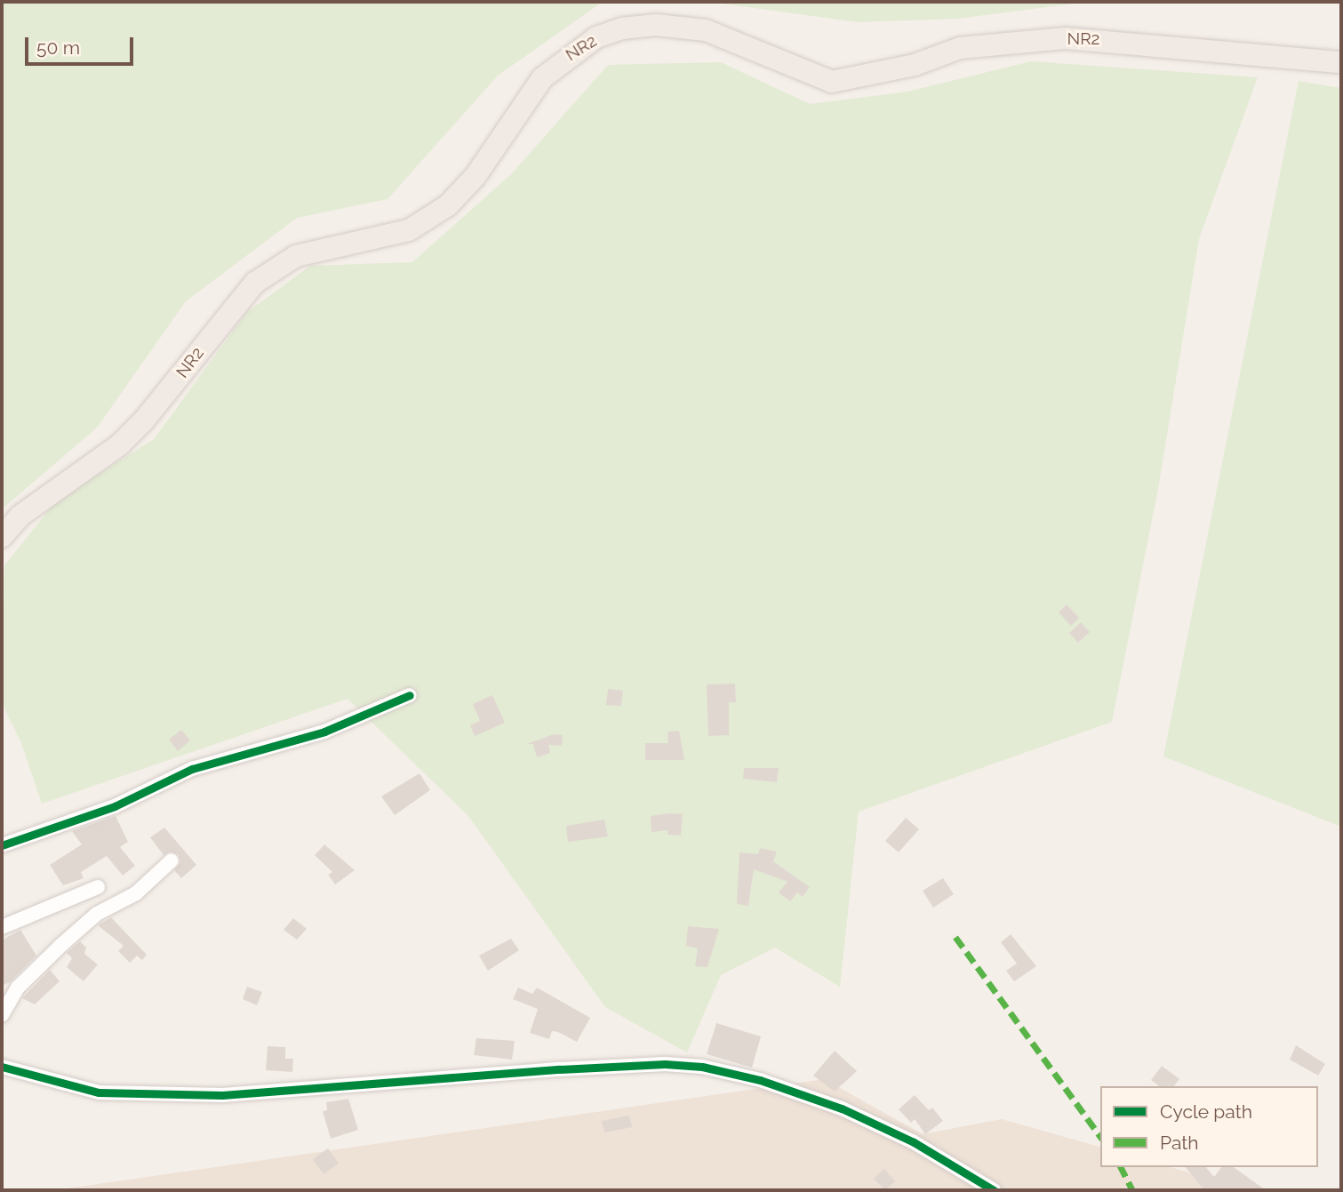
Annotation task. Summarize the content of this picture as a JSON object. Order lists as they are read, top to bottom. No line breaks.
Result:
{"streets":{"highway":["NR2"]},"legend":["Cycle path","Path"],"scale_bar":"50 m"}
